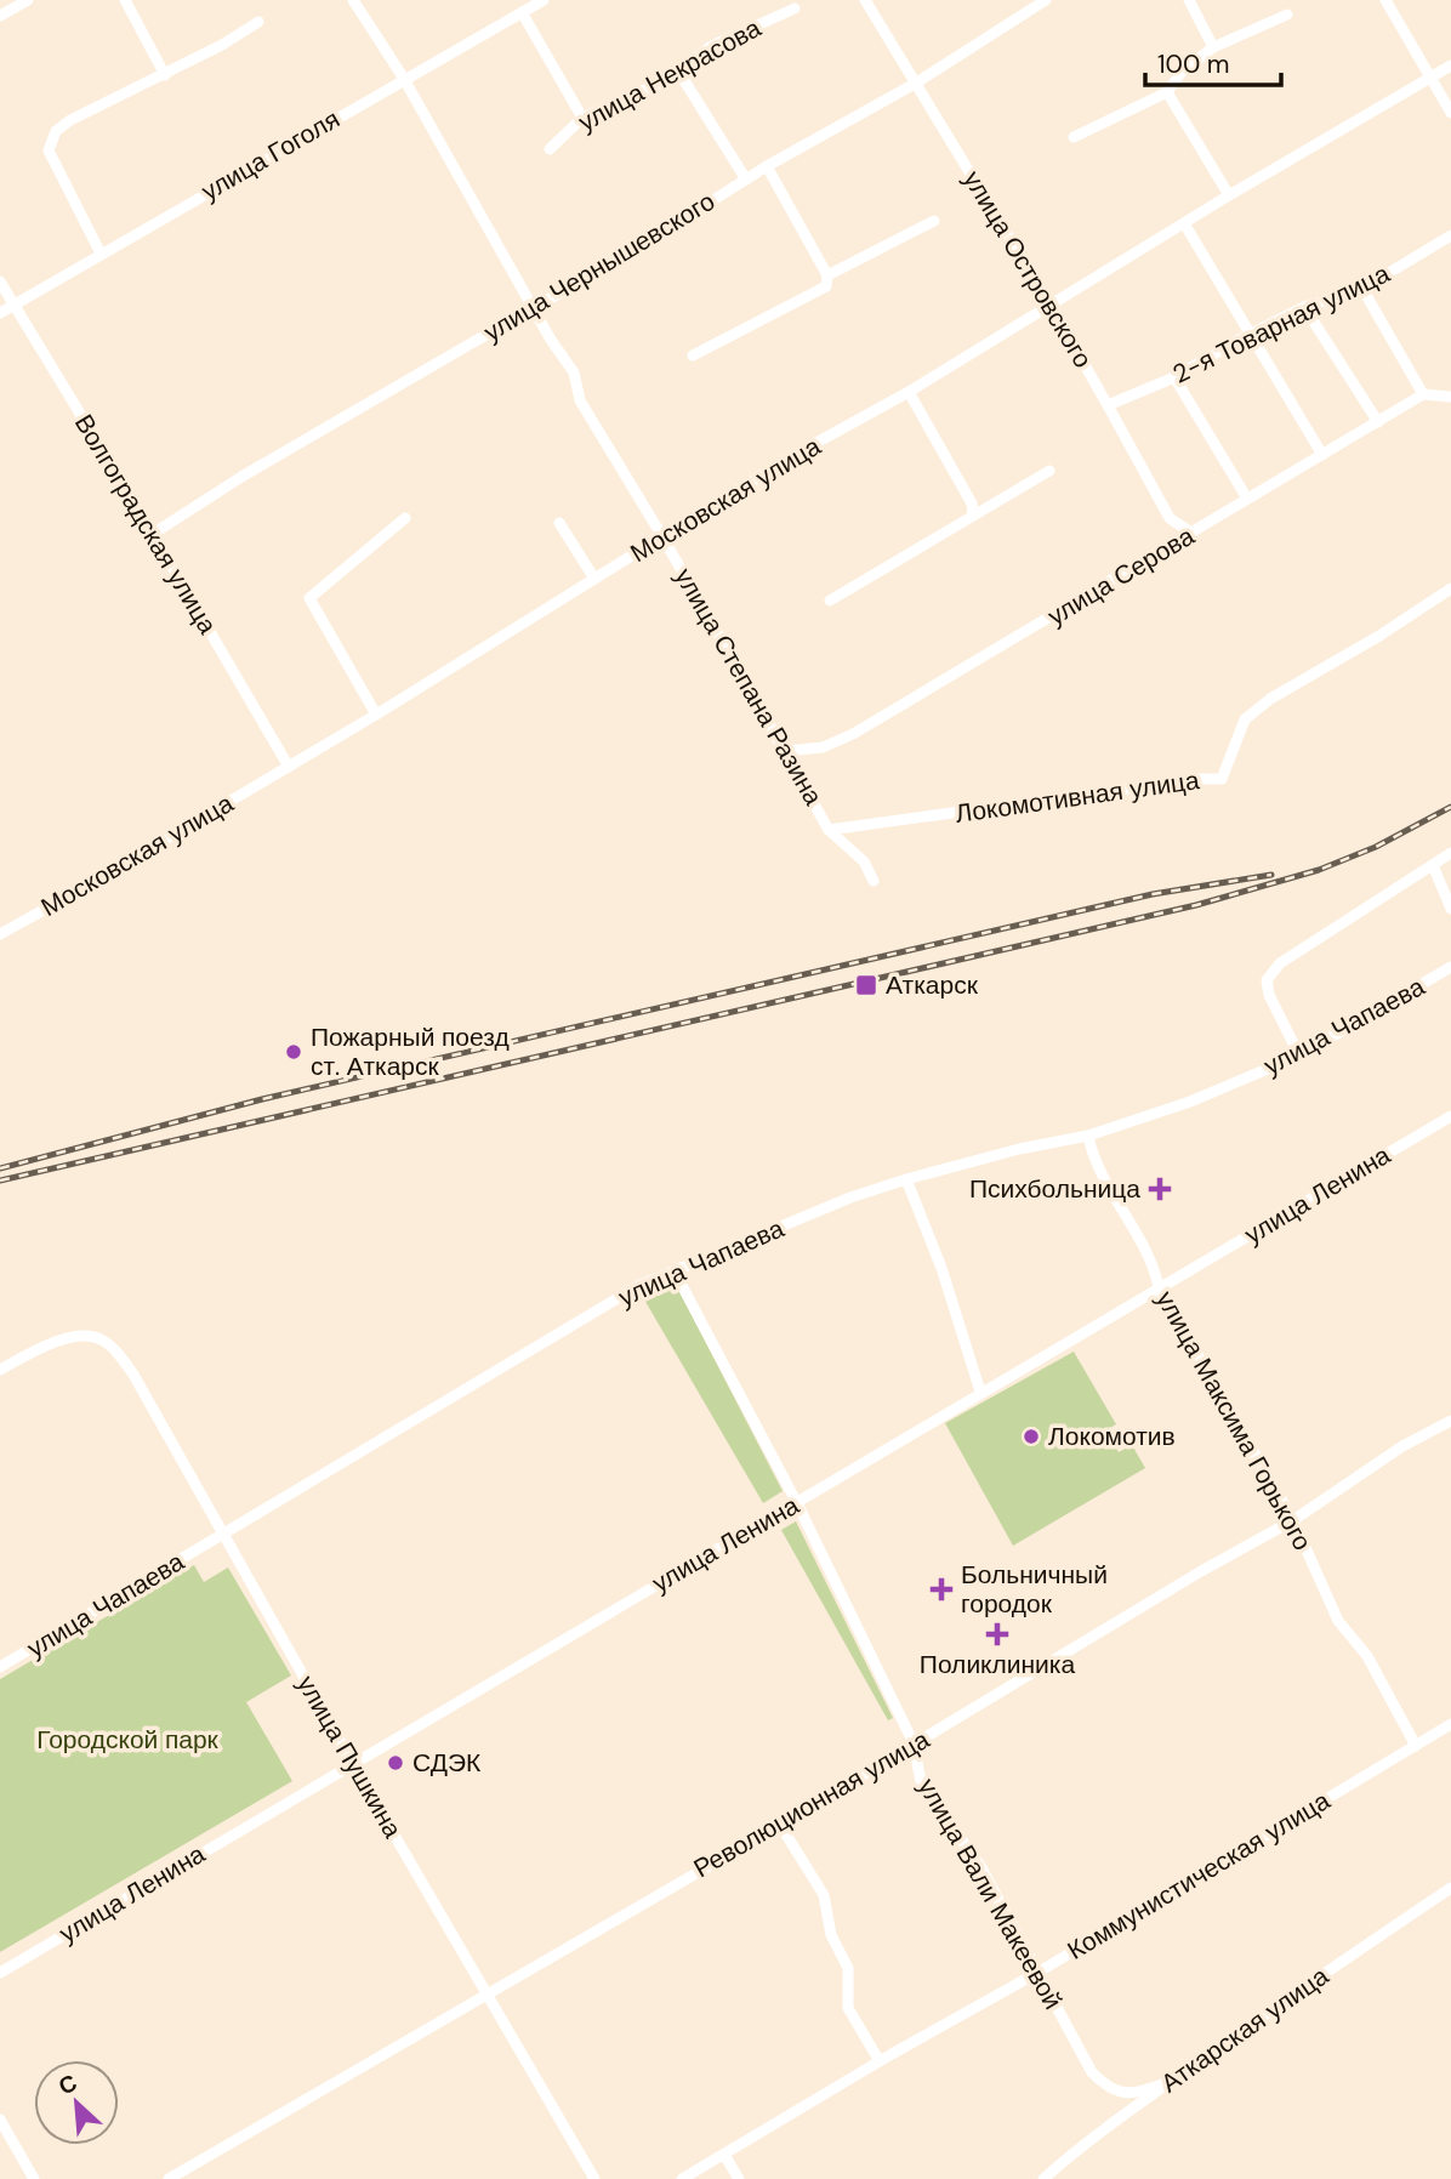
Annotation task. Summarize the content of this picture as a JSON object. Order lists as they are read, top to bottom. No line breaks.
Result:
{"streets":{"street":["улица Некрасова","улица Гоголя","улица Чернышевского","улица Островского","2-я Товарная улица","Московская улица","Волгоградская улица","улица Серова","улица Степана Разина","Локомотивная улица","улица Чапаева","улица Ленина","улица Максима Горького","улица Пушкина","Революционная улица","Коммунистическая улица","улица Вали Макеевой","Аткарская улица"]},"crossings":[["улица Гоголя","Волгоградская улица"],["улица Гоголя","улица Степана Разина"],["улица Чернышевского","улица Островского"],["улица Чернышевского","Волгоградская улица"],["улица Чернышевского","улица Степана Разина"],["улица Островского","2-я Товарная улица"],["улица Островского","Московская улица"],["улица Островского","улица Серова"],["Московская улица","Волгоградская улица"],["Московская улица","улица Степана Разина"],["улица Серова","улица Степана Разина"],["улица Степана Разина","Локомотивная улица"],["улица Чапаева","улица Максима Горького"],["улица Чапаева","улица Пушкина"],["улица Чапаева","улица Вали Макеевой"],["улица Ленина","улица Максима Горького"],["улица Ленина","улица Пушкина"],["улица Ленина","улица Вали Макеевой"],["улица Максима Горького","Революционная улица"],["улица Максима Горького","Коммунистическая улица"],["улица Пушкина","Революционная улица"],["Революционная улица","улица Вали Макеевой"],["Коммунистическая улица","улица Вали Макеевой"],["улица Вали Макеевой","Аткарская улица"]],"parks":["Городской парк"],"places":{"transit":["Аткарск"],"other":["Пожарный поезд ст. Аткарск","Локомотив","СДЭК"],"health":["Психбольница","Больничный городок","Поликлиника"]},"scale_bar":"100 m","north":"top left"}
